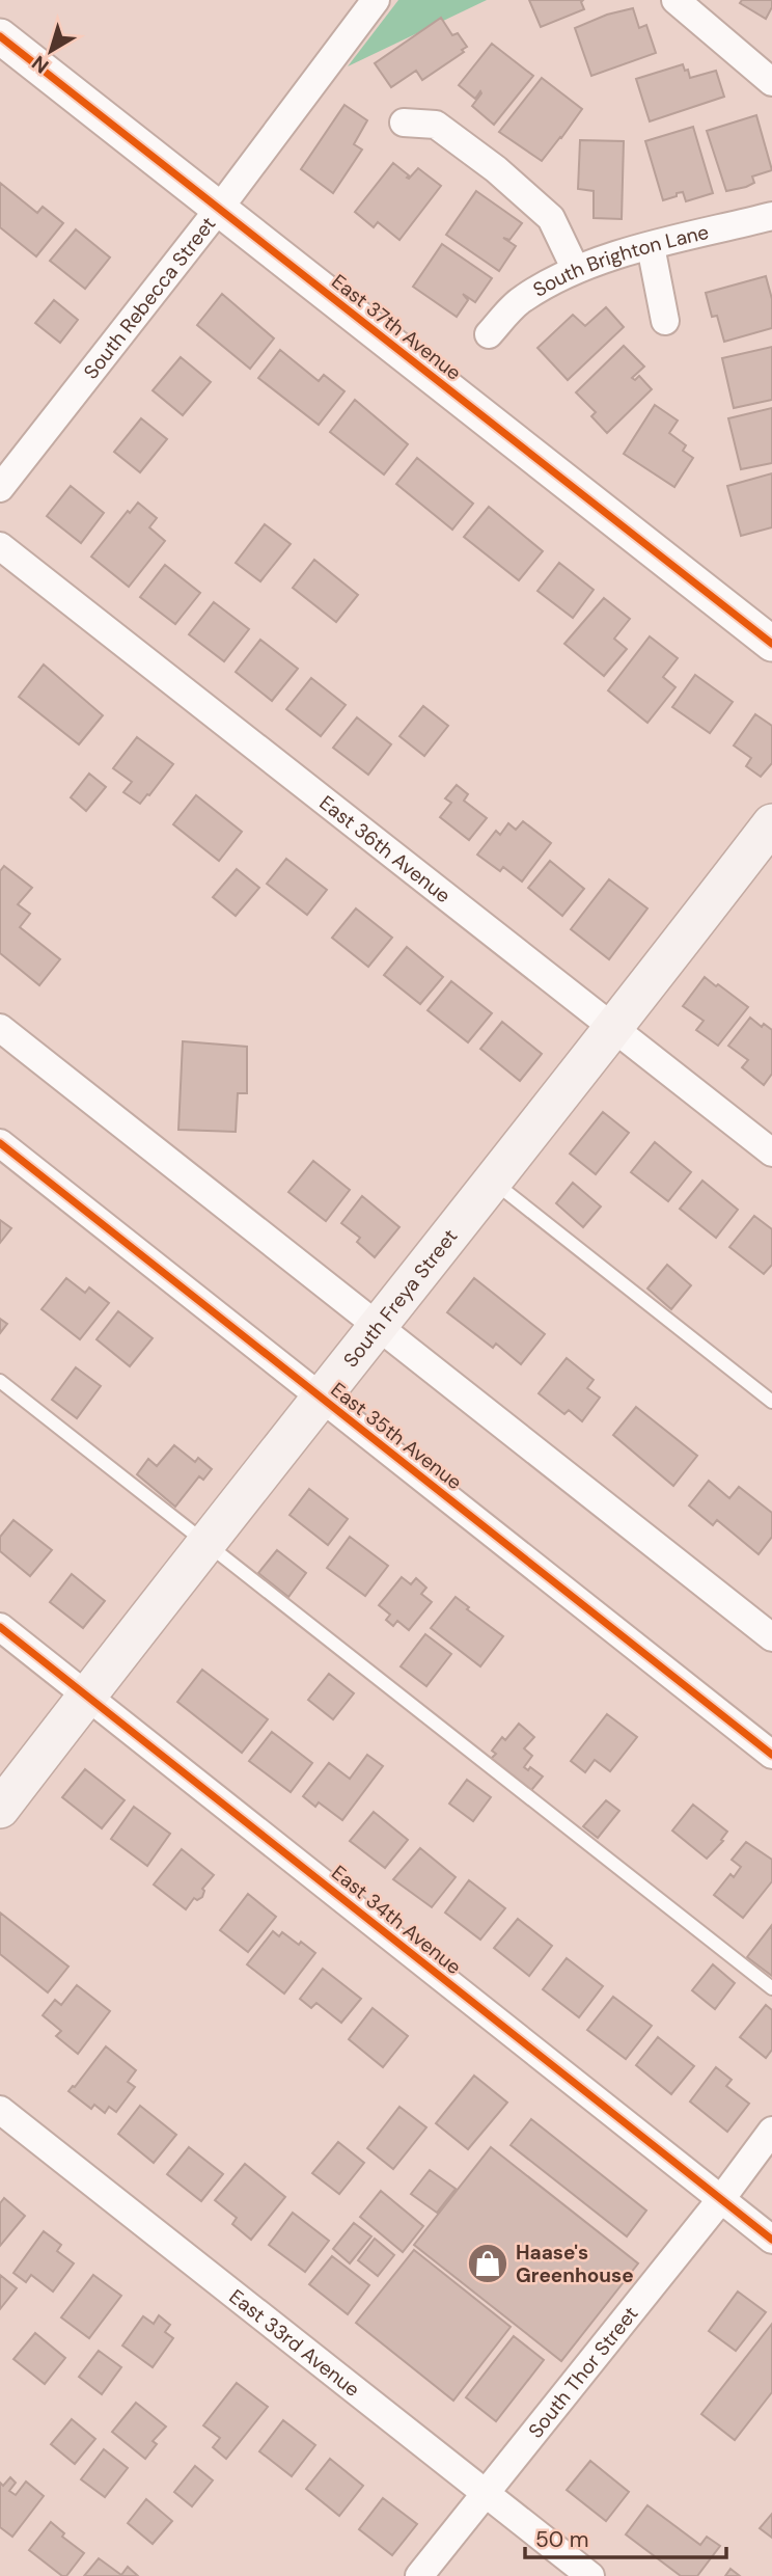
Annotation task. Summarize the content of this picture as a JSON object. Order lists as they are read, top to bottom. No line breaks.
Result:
{"streets":{"main road":["South Freya Street"],"street":["South Brighton Lane","South Rebecca Street","East 37th Avenue","East 36th Avenue","East 35th Avenue","East 34th Avenue","East 33rd Avenue","South Thor Street"]},"crossings":[["South Rebecca Street","East 37th Avenue"],["East 36th Avenue","South Freya Street"],["South Freya Street","East 35th Avenue"],["South Freya Street","East 34th Avenue"],["East 34th Avenue","South Thor Street"],["East 33rd Avenue","South Thor Street"]],"places":{"shop":["Haase's Greenhouse"]},"scale_bar":"50 m","north":"bottom left"}
